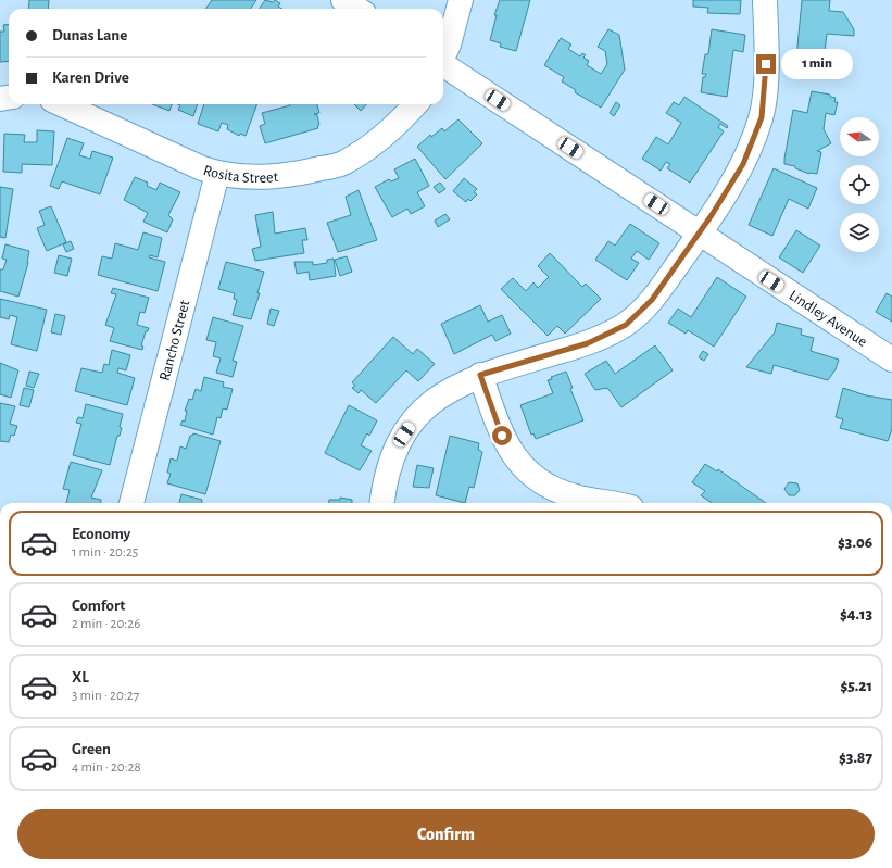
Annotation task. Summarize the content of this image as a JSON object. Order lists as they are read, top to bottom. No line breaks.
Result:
{"streets":{"street":["Rosita Street","Lindley Avenue","Rancho Street"]},"crossings":[["Rosita Street","Rancho Street"]],"north":"left","page":{"banner":["Dunas Lane","Karen Drive"],"bubble":"1 min","list":[{"name":"Economy","note":"1 min · 20:25","value":"$3.06"},{"name":"Comfort","note":"2 min · 20:26","value":"$4.13"},{"name":"XL","note":"3 min · 20:27","value":"$5.21"},{"name":"Green","note":"4 min · 20:28","value":"$3.87"}],"buttons":"Confirm"}}
